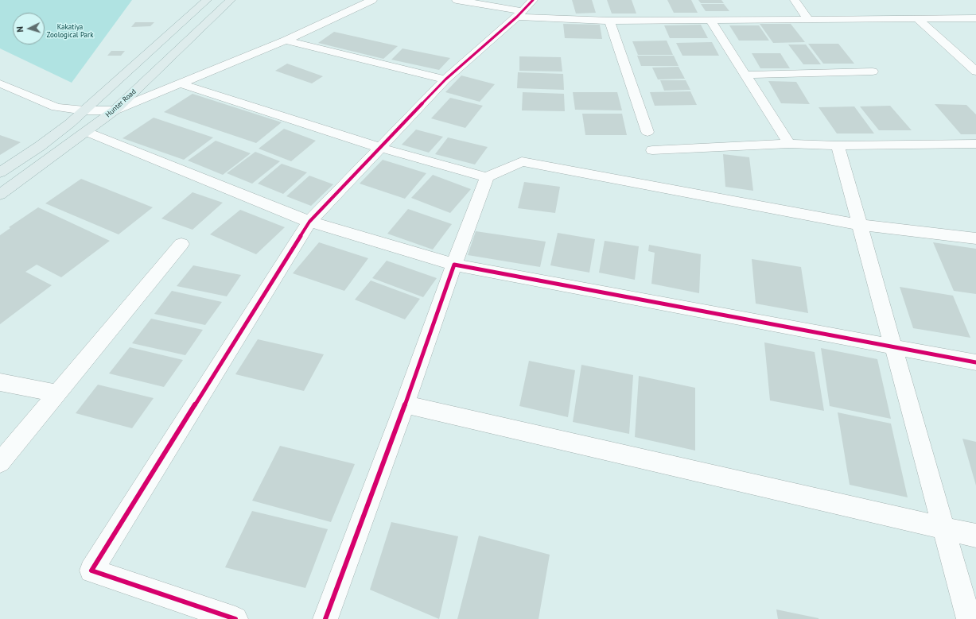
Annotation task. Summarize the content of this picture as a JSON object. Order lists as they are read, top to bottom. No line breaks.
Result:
{"streets":{"main road":["Hunter Road"]},"parks":["Kakatiya Zoological Park"],"north":"left"}
